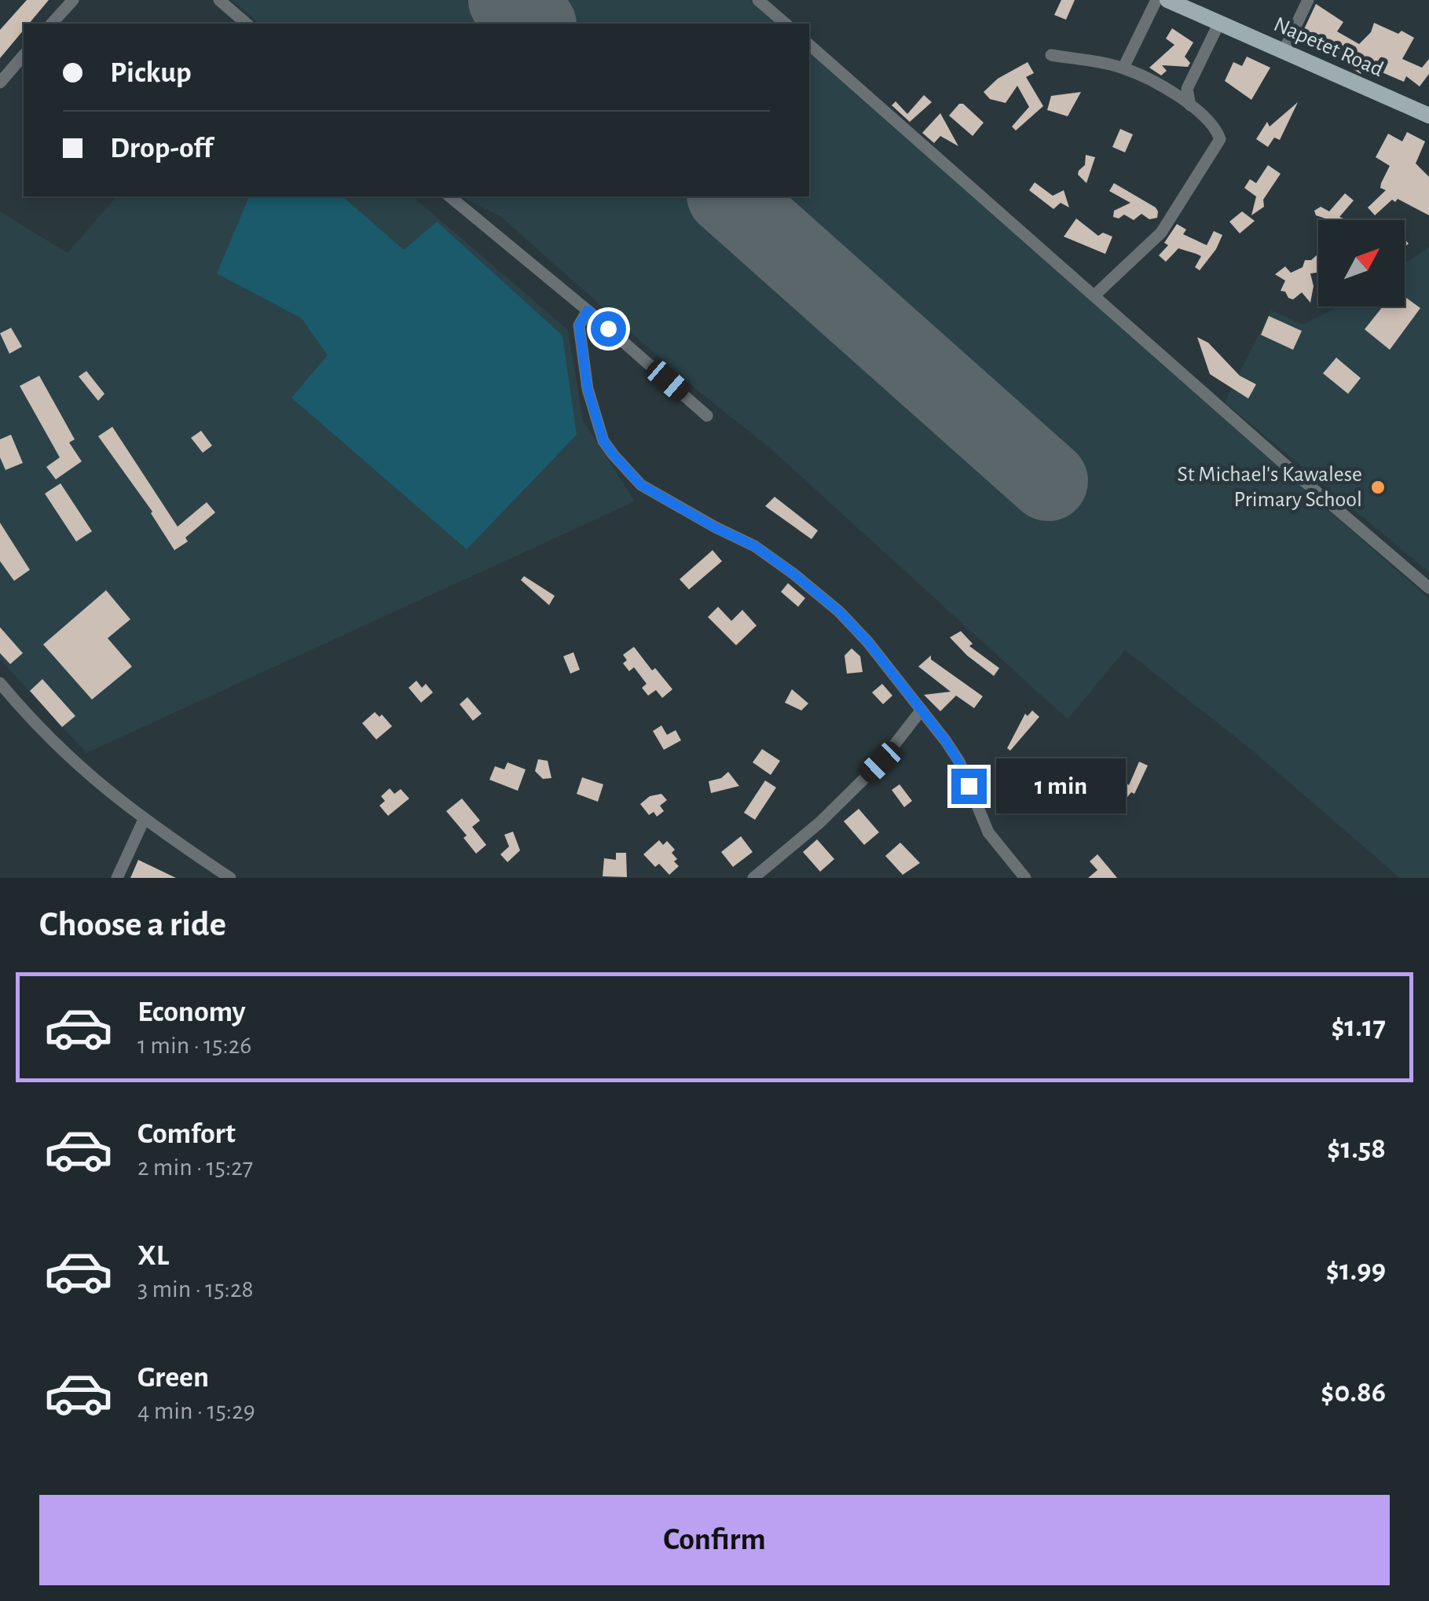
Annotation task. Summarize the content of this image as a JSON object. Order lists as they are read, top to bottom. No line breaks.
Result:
{"streets":{"main road":["Napetet Road"]},"places":["St Michael's Kawalese Primary School"],"north":"top right","page":{"banner":["Pickup","Drop-off"],"bubble":"1 min","heading":"Choose a ride","list":[{"name":"Economy","note":"1 min · 15:26","value":"$1.17"},{"name":"Comfort","note":"2 min · 15:27","value":"$1.58"},{"name":"XL","note":"3 min · 15:28","value":"$1.99"},{"name":"Green","note":"4 min · 15:29","value":"$0.86"}],"buttons":"Confirm"}}
